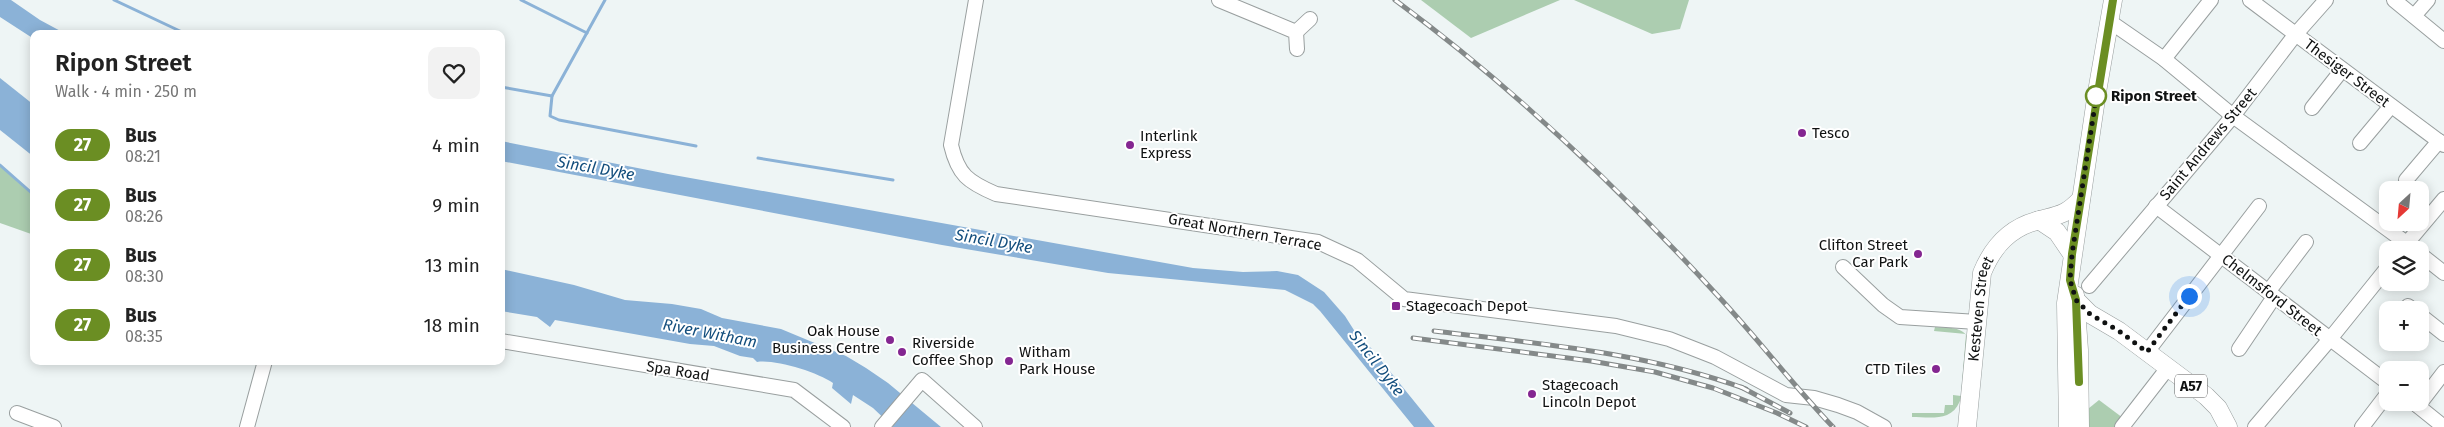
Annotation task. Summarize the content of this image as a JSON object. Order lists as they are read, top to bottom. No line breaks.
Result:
{"streets":{"main road":["Kesteven Street","A57"],"street":["Thesiger Street","Saint Andrews Street","Great Northern Terrace","Chelmsford Street","Spa Road"]},"crossings":[["Thesiger Street","Saint Andrews Street"],["Saint Andrews Street","Chelmsford Street"]],"water":["Sincil Dyke","River Witham"],"places":{"other":["Ripon Street","Tesco","Interlink Express","Clifton Street Car Park","Oak House Business Centre","Riverside Coffee Shop","Witham Park House","CTD Tiles","Stagecoach Lincoln Depot"],"transit":["Stagecoach Depot"]},"lines":["bus line 27"],"north":"bottom left","page":{"heading":["Ripon Street","Walk · 4 min · 250 m"],"list":[{"mark":"27","name":"Bus","note":"08:21","value":"4 min"},{"mark":"27","name":"Bus","note":"08:26","value":"9 min"},{"mark":"27","name":"Bus","note":"08:30","value":"13 min"},{"mark":"27","name":"Bus","note":"08:35","value":"18 min"}],"map_buttons":["+","−"]}}
